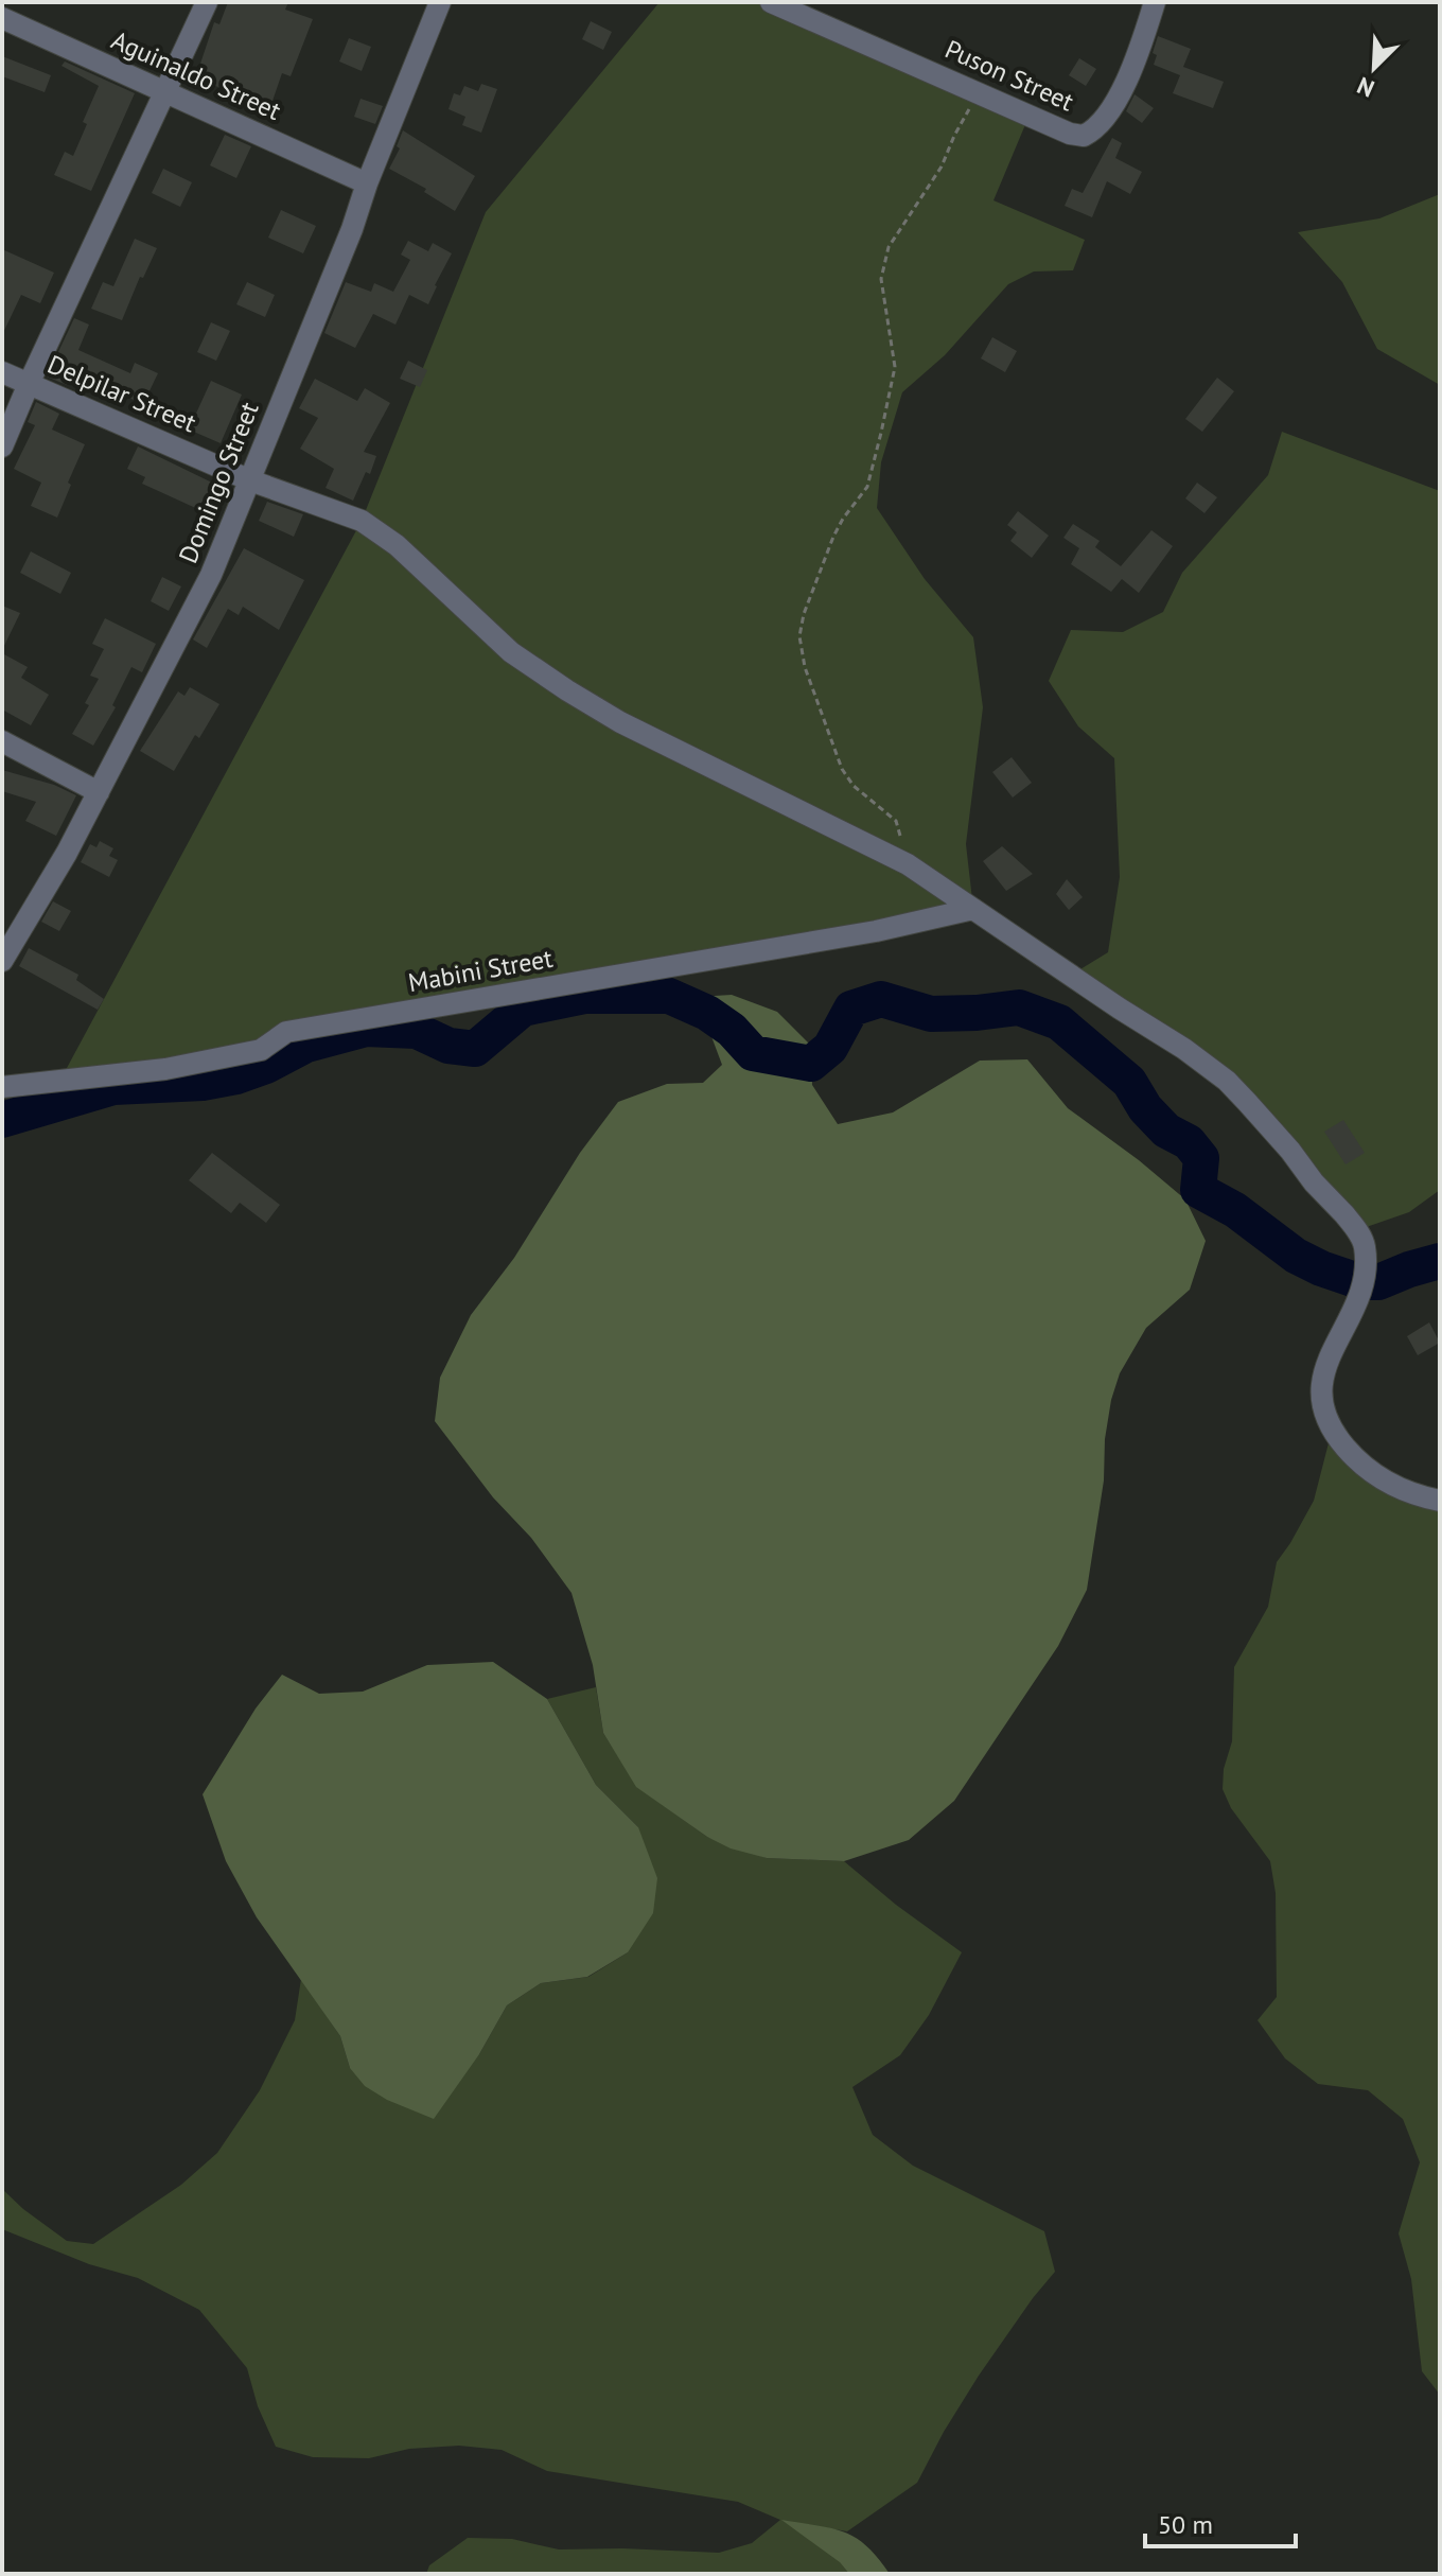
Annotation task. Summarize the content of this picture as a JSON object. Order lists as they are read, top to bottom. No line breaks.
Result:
{"streets":{"street":["Aguinaldo Street","Puson Street","Delpilar Street","Domingo Street","Mabini Street"]},"crossings":[["Aguinaldo Street","Domingo Street"],["Delpilar Street","Domingo Street"],["Delpilar Street","Mabini Street"]],"scale_bar":"50 m","north":"bottom left"}
